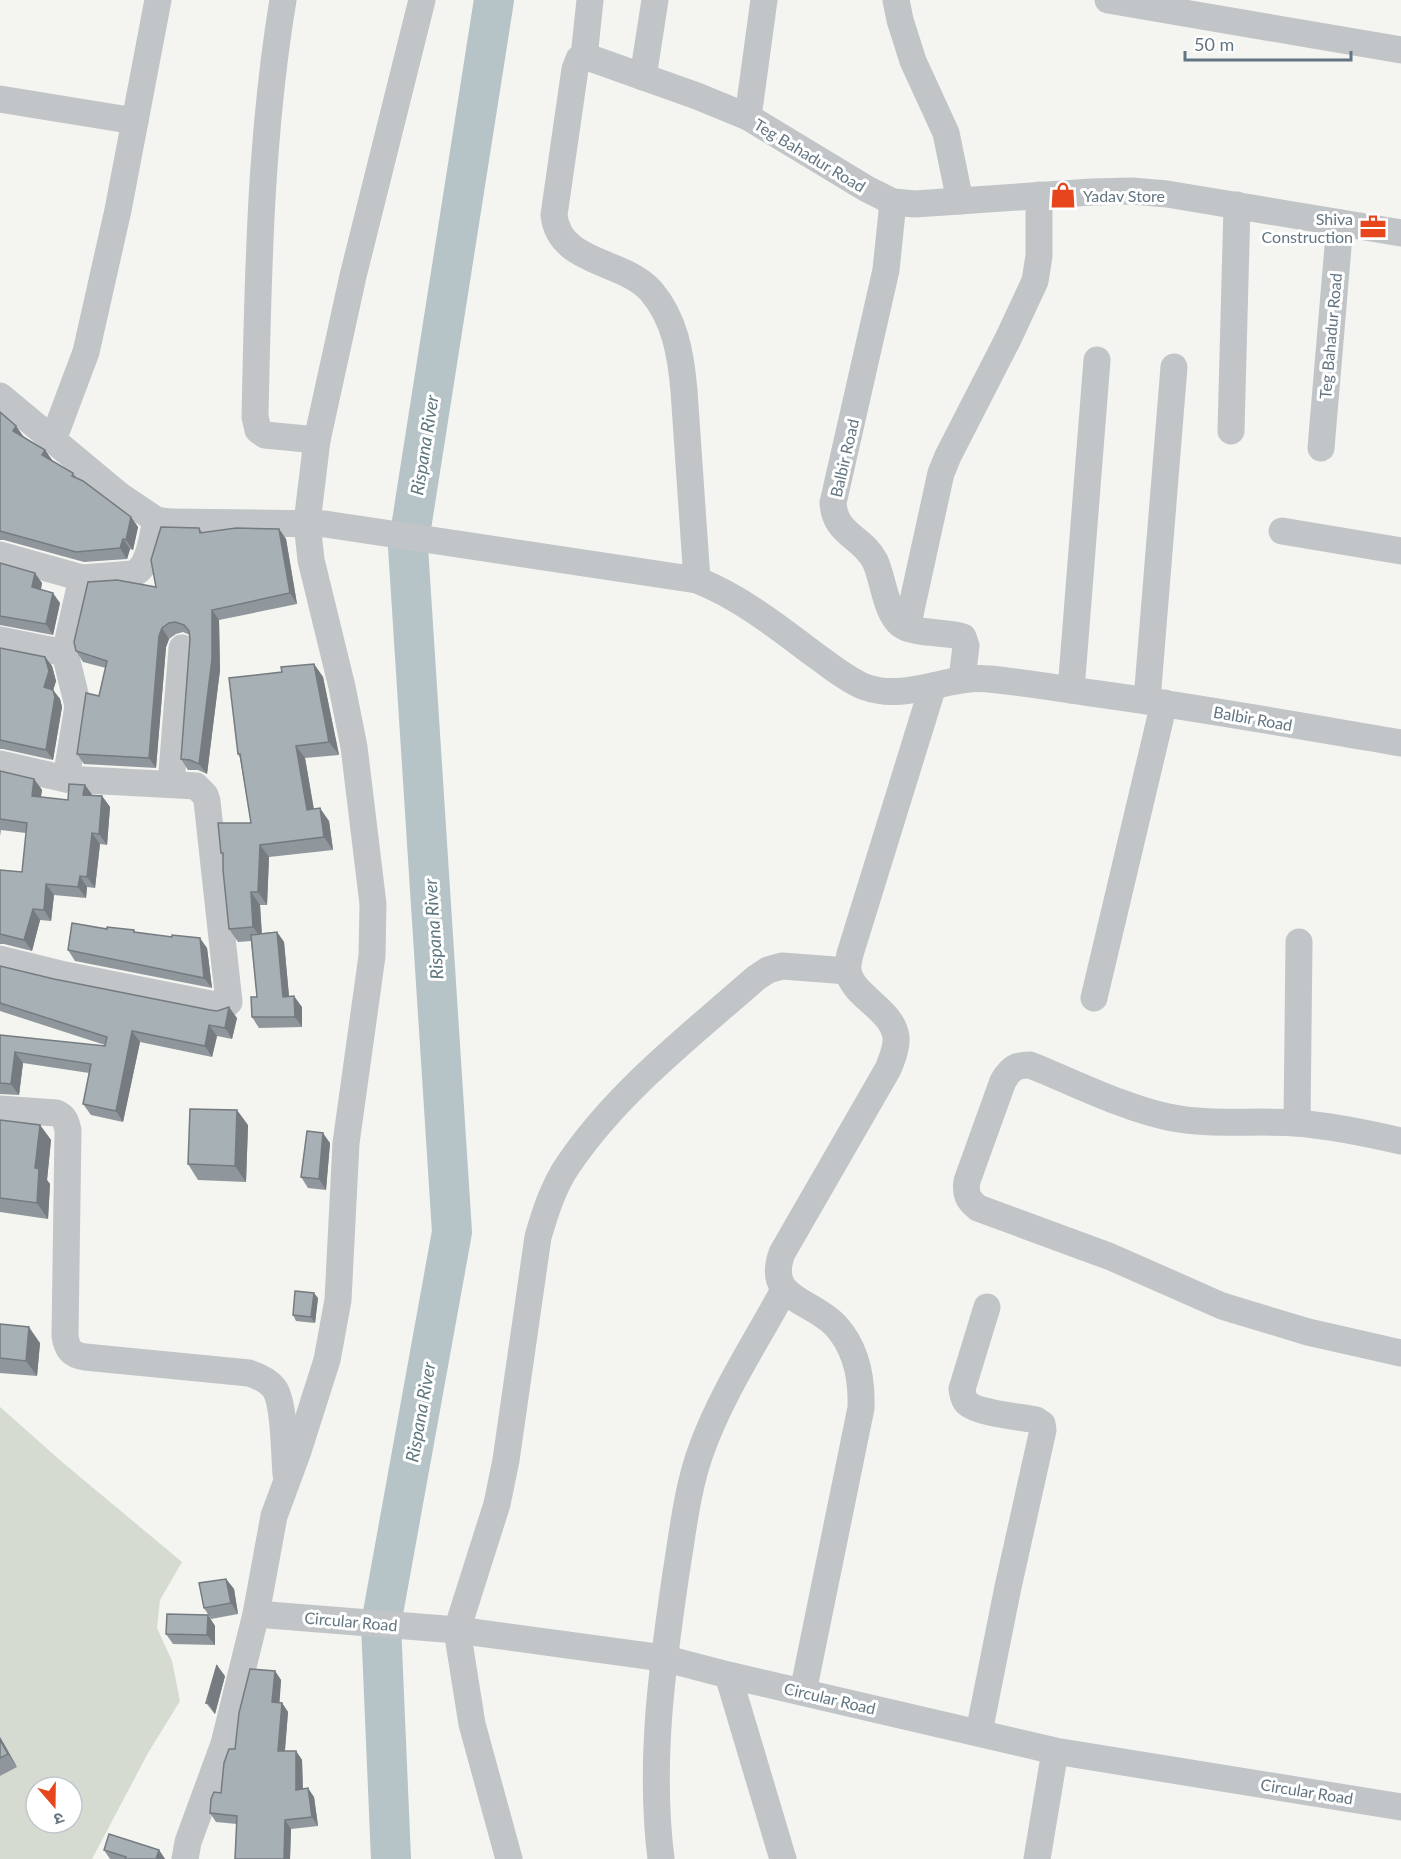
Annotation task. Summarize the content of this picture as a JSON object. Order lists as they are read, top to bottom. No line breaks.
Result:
{"streets":{"street":["Teg Bahadur Road","Balbir Road","Circular Road"]},"crossings":[["Teg Bahadur Road","Balbir Road"]],"water":["Rispana River"],"places":{"shop":["Yadav Store"],"office":["Shiva Construction"]},"scale_bar":"50 m","north":"bottom"}
